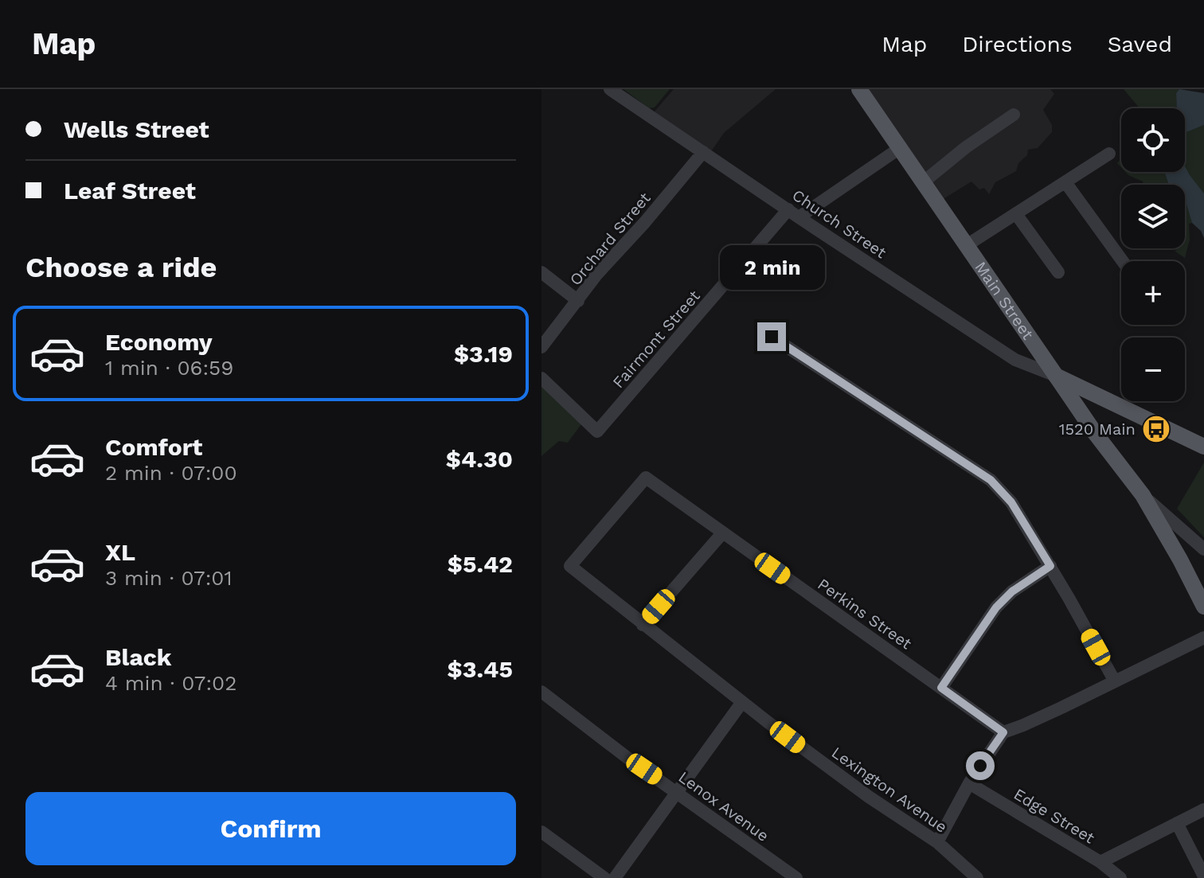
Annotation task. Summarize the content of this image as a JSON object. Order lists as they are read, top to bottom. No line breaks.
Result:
{"streets":{"main road":["Main Street"],"street":["Church Street","Orchard Street","Fairmont Street","Perkins Street","Lexington Avenue","Lenox Avenue","Edge Street"]},"crossings":[["Church Street","Orchard Street"],["Church Street","Main Street"],["Church Street","Fairmont Street"],["Main Street","Fairmont Street"],["Perkins Street","Lexington Avenue"]],"places":{"bus stop":["1520 Main"]},"page":{"header":"Map","nav":["Map","Directions","Saved"],"banner":["Wells Street","Leaf Street"],"map_buttons":["+","−"],"heading":"Choose a ride","bubble":"2 min","list":[{"name":"Economy","note":"1 min · 06:59","value":"$3.19"},{"name":"Comfort","note":"2 min · 07:00","value":"$4.30"},{"name":"XL","note":"3 min · 07:01","value":"$5.42"},{"name":"Black","note":"4 min · 07:02","value":"$3.45"}],"buttons":"Confirm"}}
